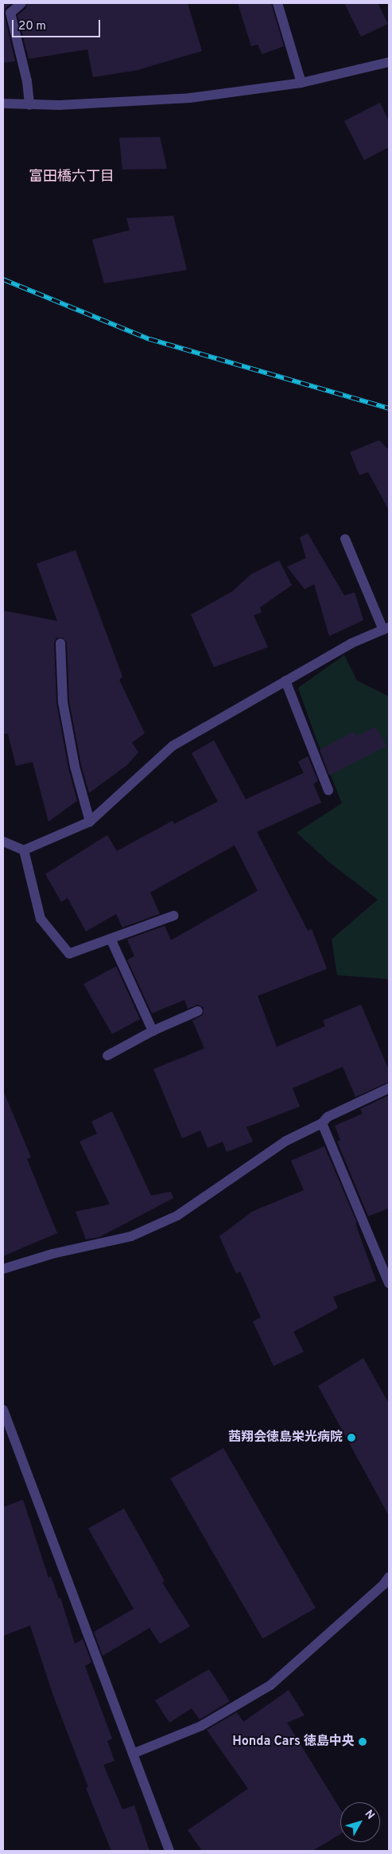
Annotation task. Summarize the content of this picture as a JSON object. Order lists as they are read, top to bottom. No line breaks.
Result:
{"districts":["富田橋六丁目"],"places":["茜翔会徳島栄光病院","Honda Cars 徳島中央"],"scale_bar":"20 m","north":"top right"}
